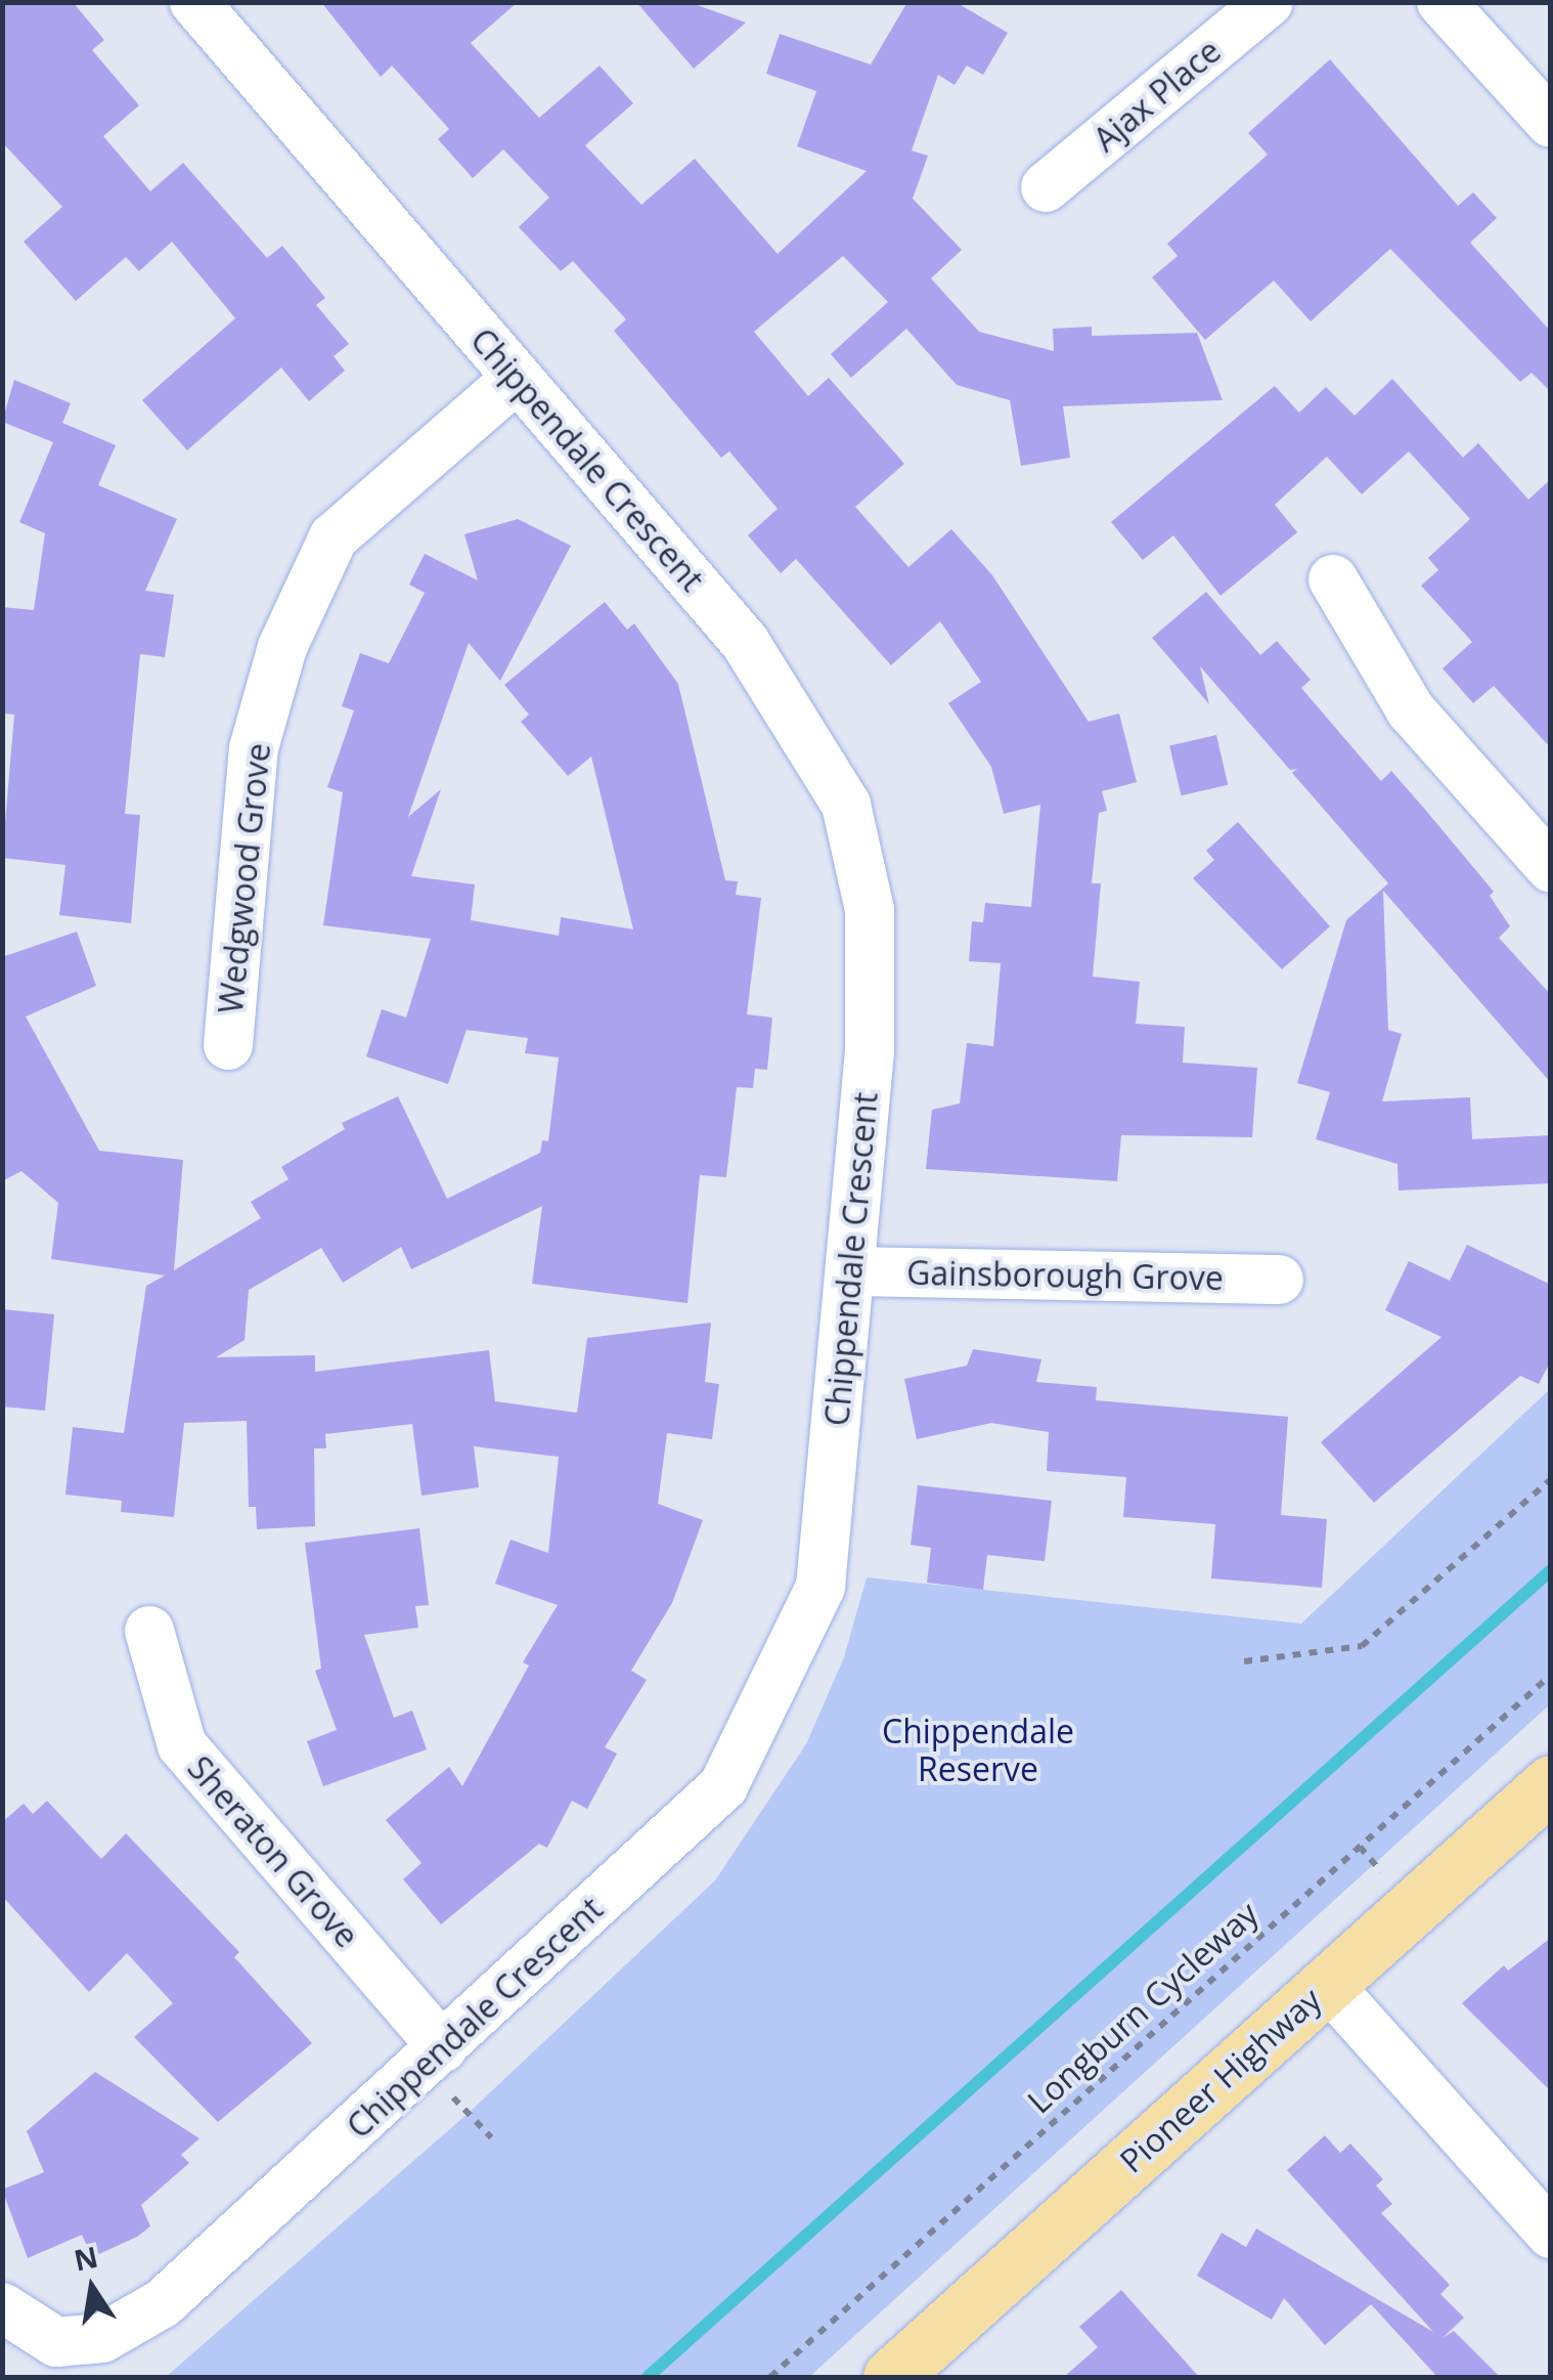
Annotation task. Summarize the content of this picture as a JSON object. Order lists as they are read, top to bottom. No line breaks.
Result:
{"streets":{"main road":["Pioneer Highway"],"street":["Ajax Place","Chippendale Crescent","Wedgwood Grove","Gainsborough Grove","Sheraton Grove"],"path":["Longburn Cycleway"]},"crossings":[["Chippendale Crescent","Wedgwood Grove"],["Chippendale Crescent","Gainsborough Grove"],["Chippendale Crescent","Sheraton Grove"]],"parks":["Chippendale Reserve"],"north":"top"}
